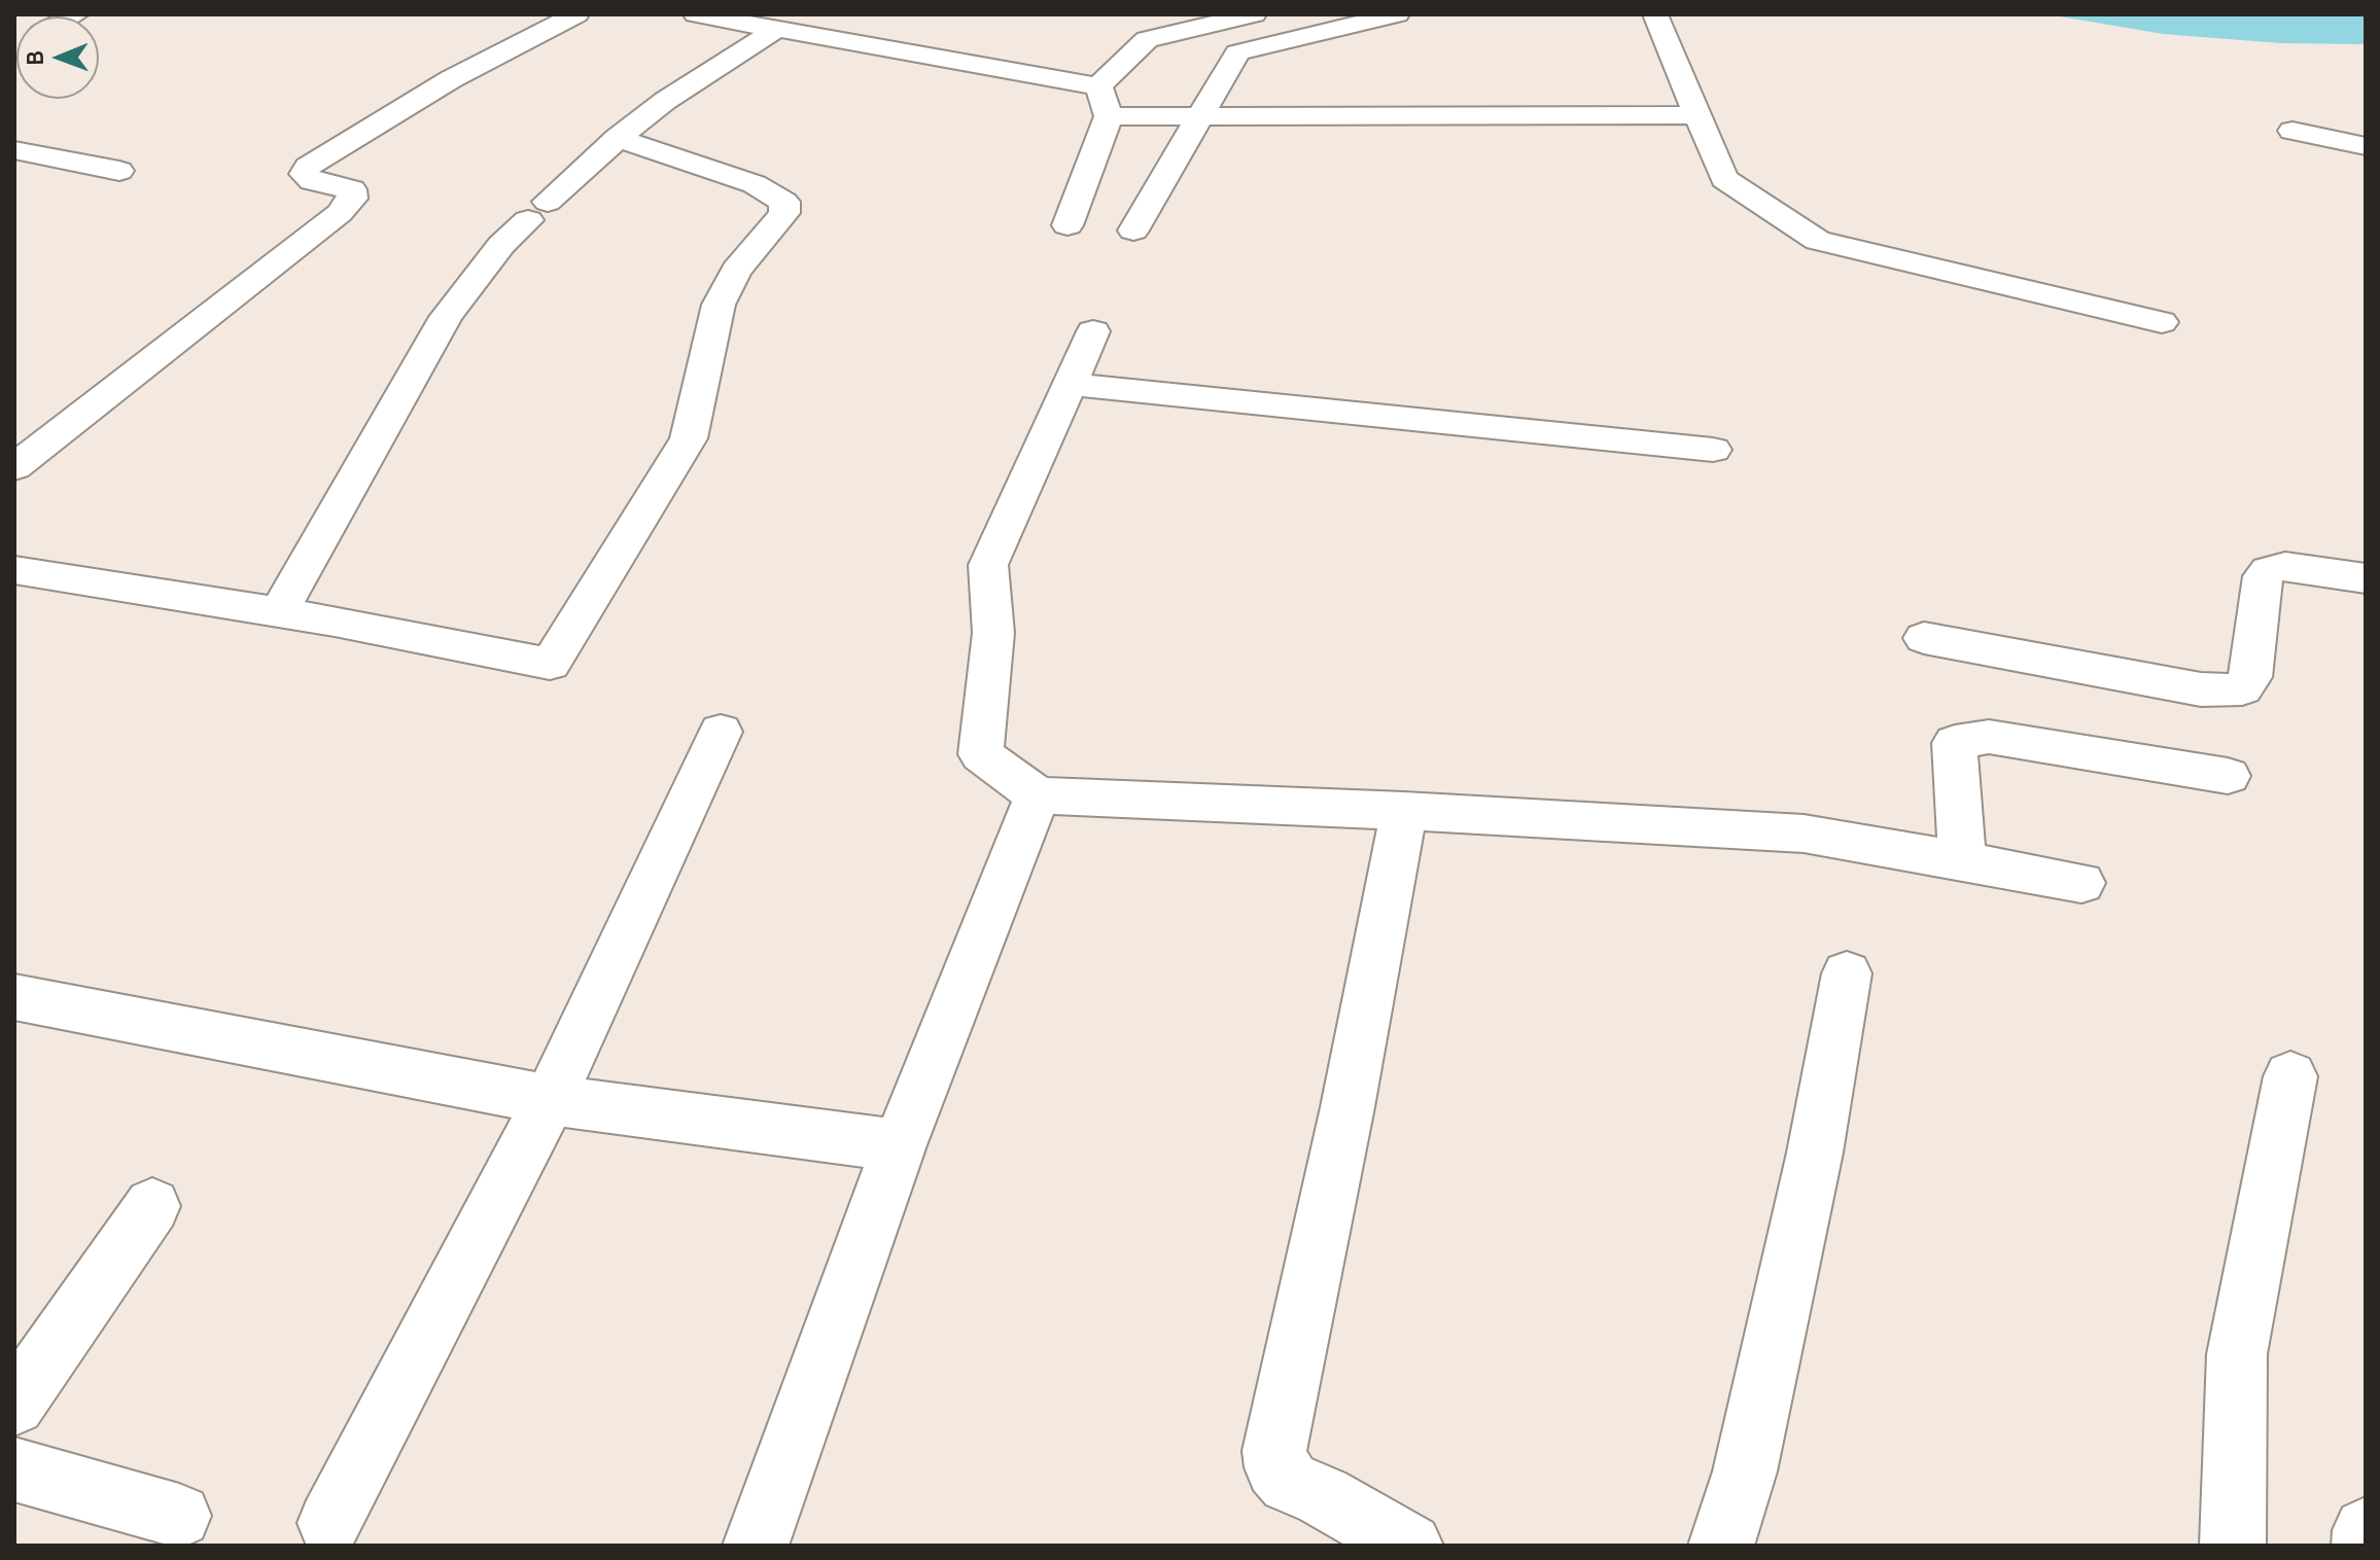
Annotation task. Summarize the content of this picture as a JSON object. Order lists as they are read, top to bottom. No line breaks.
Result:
{"north":"left"}
